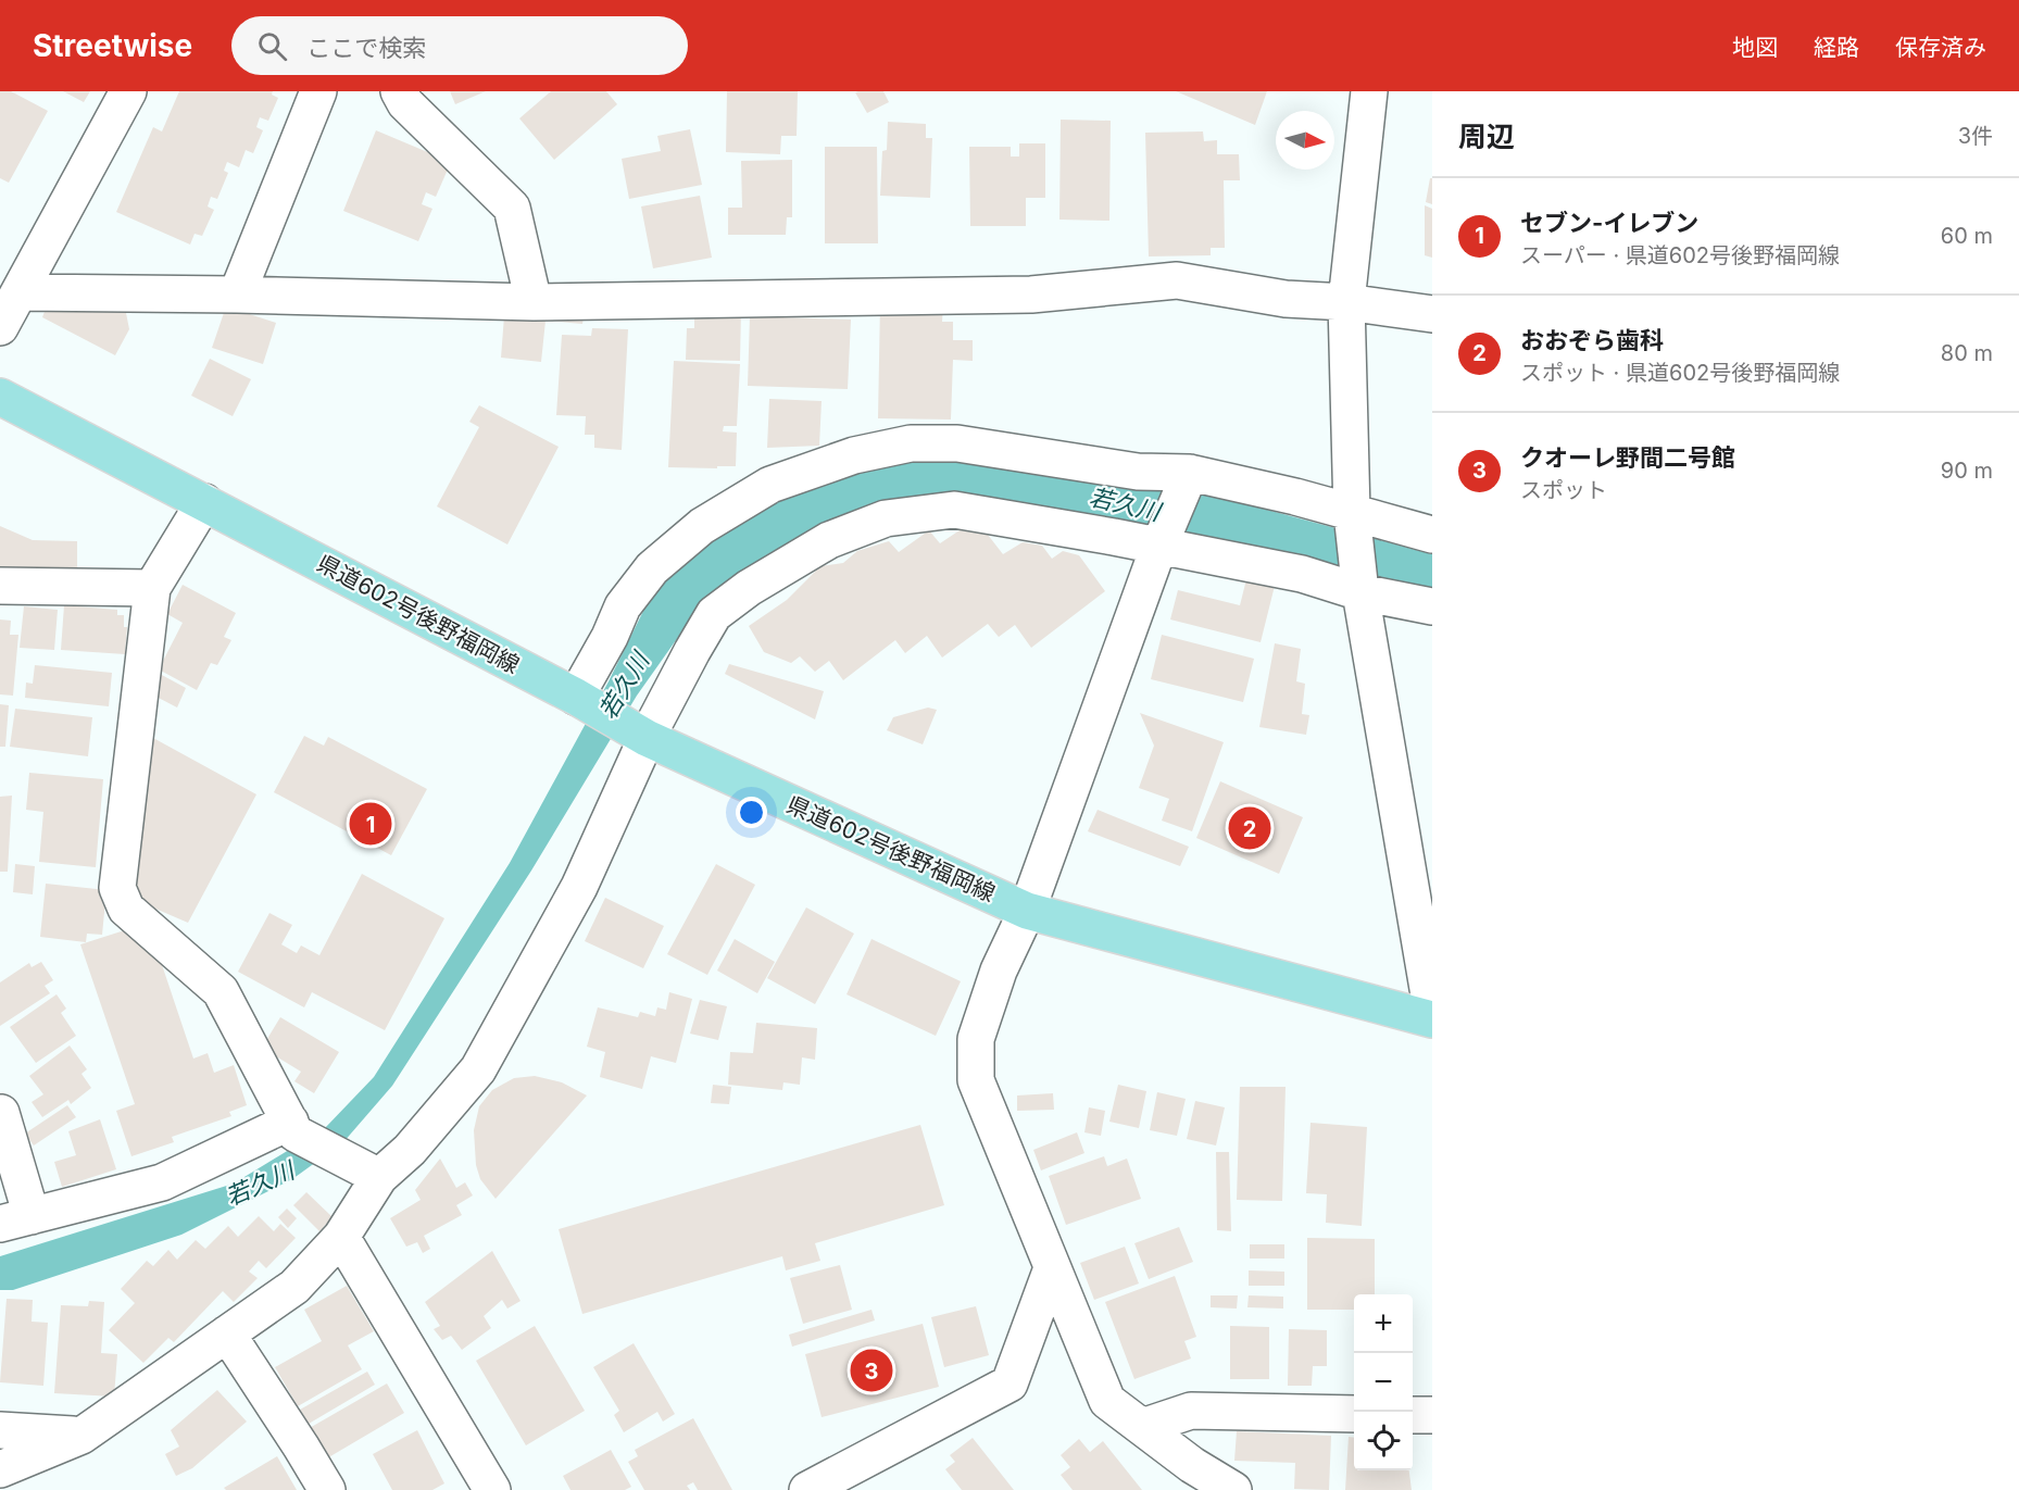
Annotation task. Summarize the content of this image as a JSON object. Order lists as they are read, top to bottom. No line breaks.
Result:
{"streets":{"main road":["県道602号後野福岡線"]},"water":["若久川"],"north":"right","page":{"header":"Streetwise","search":"ここで検索","nav":["地図","経路","保存済み"],"heading":["周辺","3件"],"list":[{"mark":"1","name":"セブン-イレブン","note":"スーパー · 県道602号後野福岡線","value":"60 m"},{"mark":"2","name":"おおぞら歯科","note":"スポット · 県道602号後野福岡線","value":"80 m"},{"mark":"3","name":"クオーレ野間二号館","note":"スポット","value":"90 m"}],"pins":["1","2","3"],"map_buttons":["+","−"]}}
